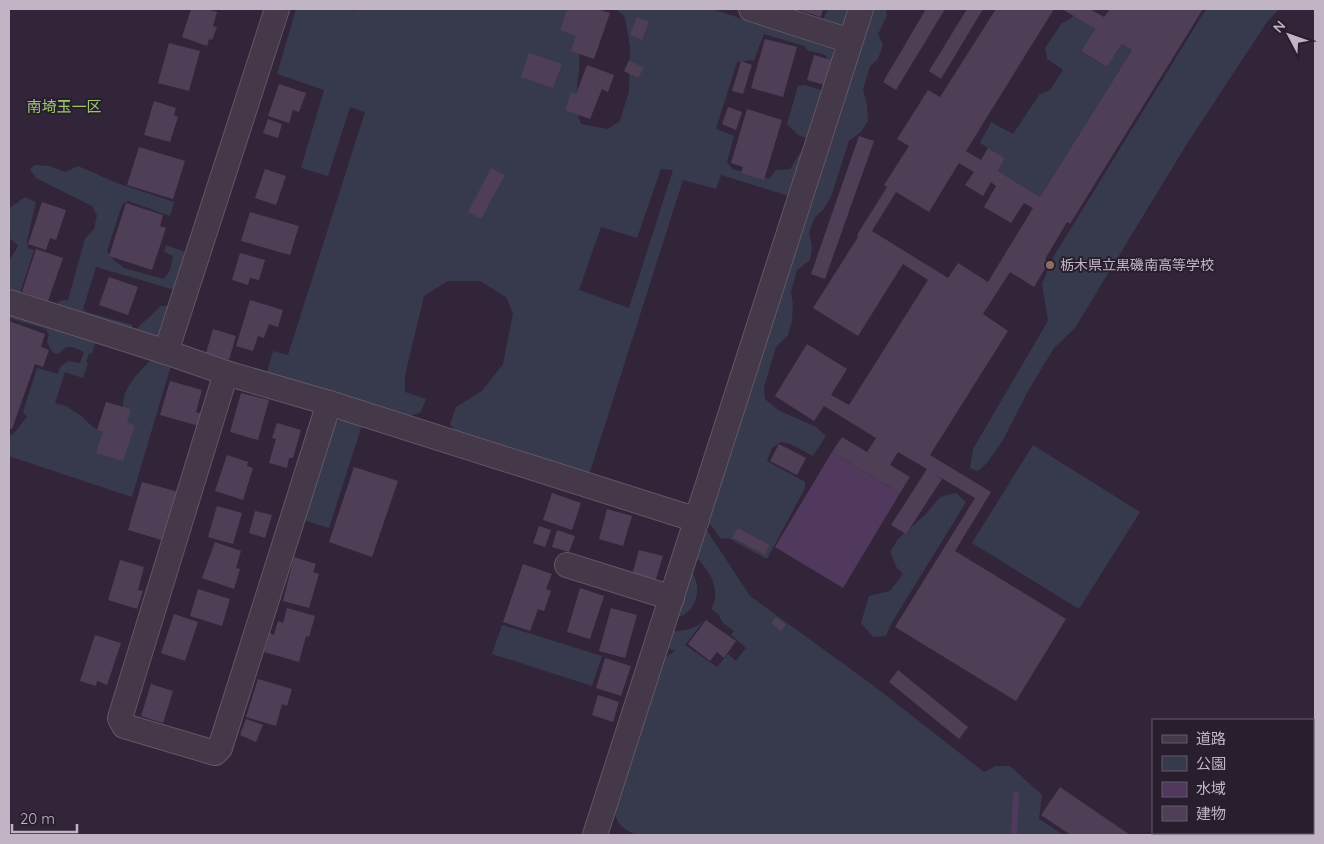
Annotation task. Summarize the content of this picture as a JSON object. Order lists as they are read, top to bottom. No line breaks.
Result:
{"districts":["南埼玉一区"],"places":["栃木県立黒磯南高等学校"],"legend":["道路","公園","水域","建物"],"scale_bar":"20 m","north":"top left"}
